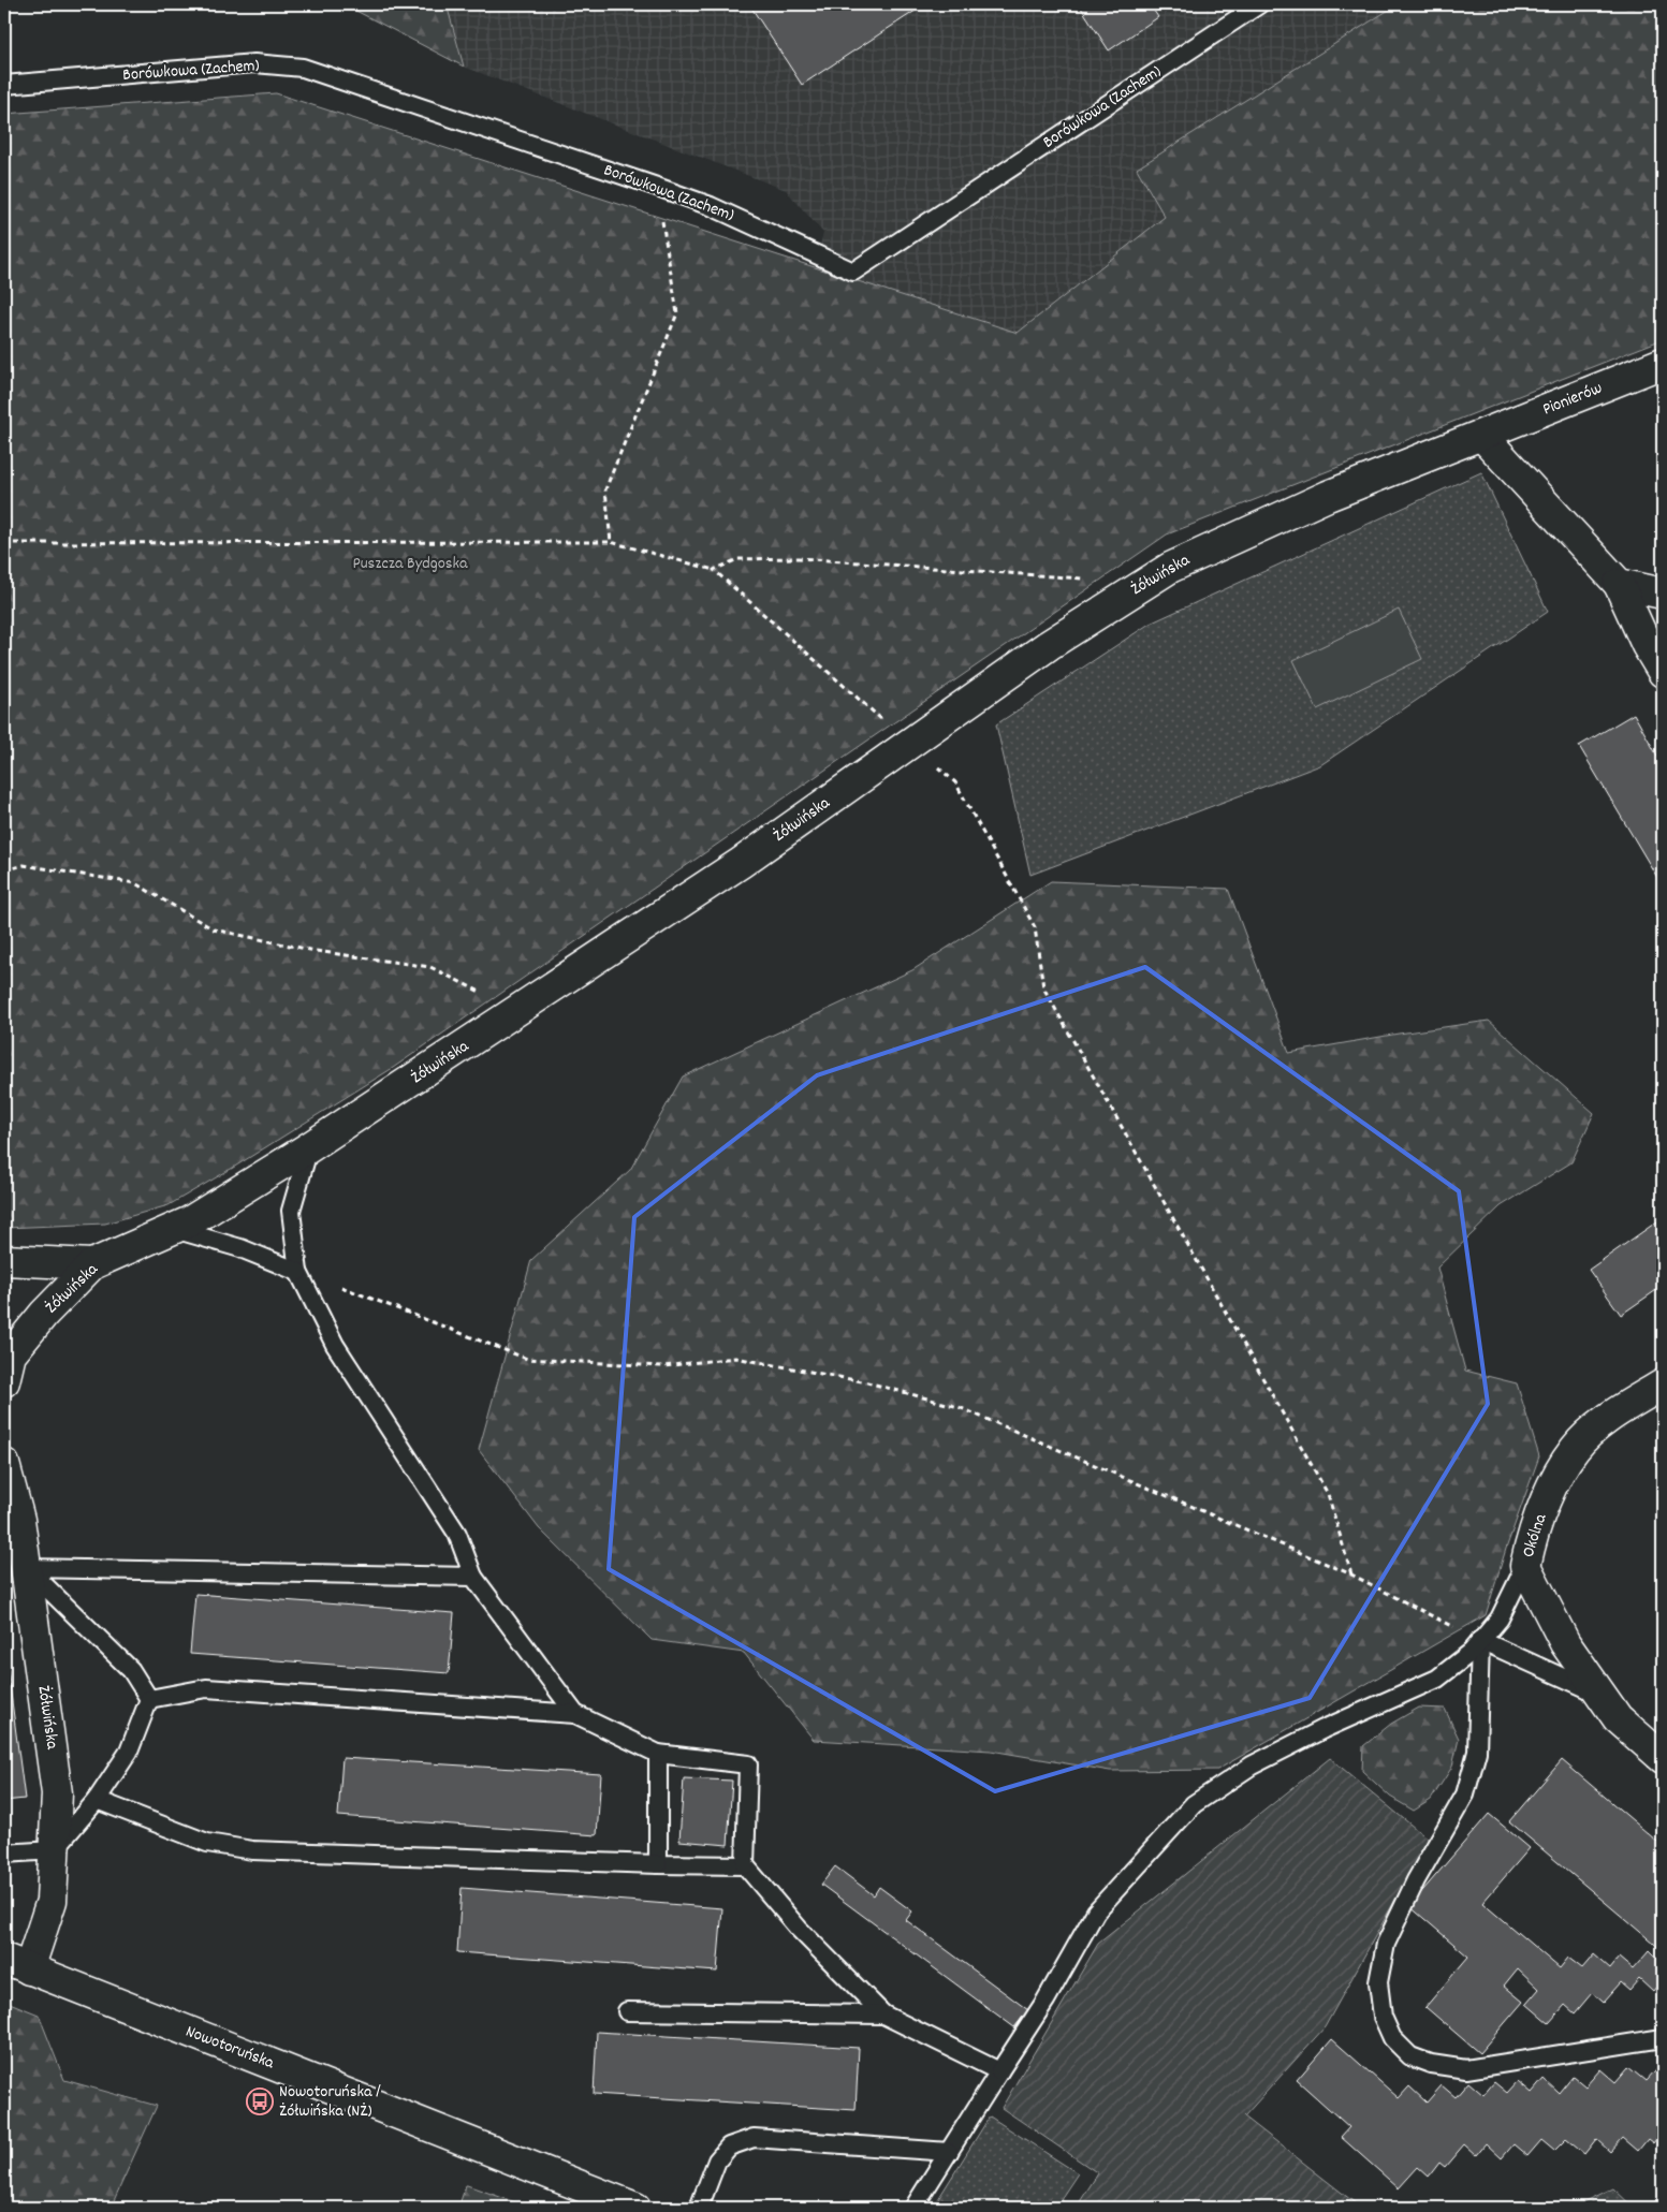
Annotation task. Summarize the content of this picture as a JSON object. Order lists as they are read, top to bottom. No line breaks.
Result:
{"streets":{"street":["Pionierów","Żółwińska","Okólna","Nowotoruńska"],"lane":["Borówkowa (Zachem)"]},"crossings":[["Pionierów","Żółwińska"],["Żółwińska","Nowotoruńska"]],"parks":["Puszcza Bydgoska"],"places":{"bus stop":["Nowotoruńska / Żółwińska (NŻ)"]}}
